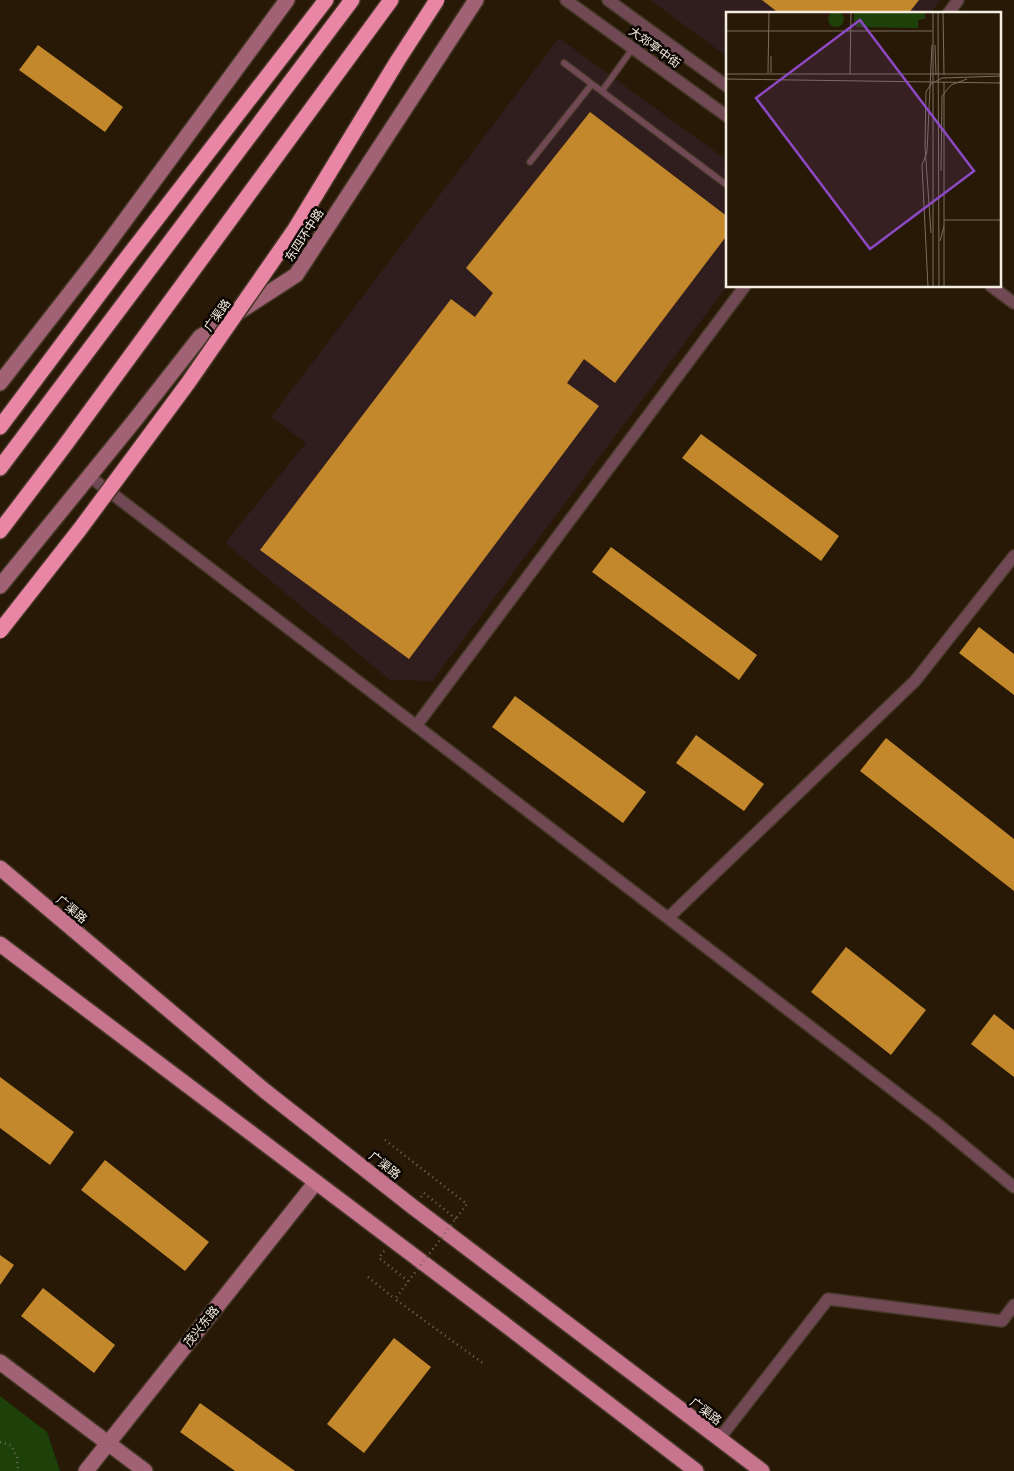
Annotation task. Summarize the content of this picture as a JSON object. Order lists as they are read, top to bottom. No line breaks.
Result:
{"streets":{"highway":["广渠路"],"main road":["东四环中路","茂兴东路"],"street":["大郊亭中街"]}}
